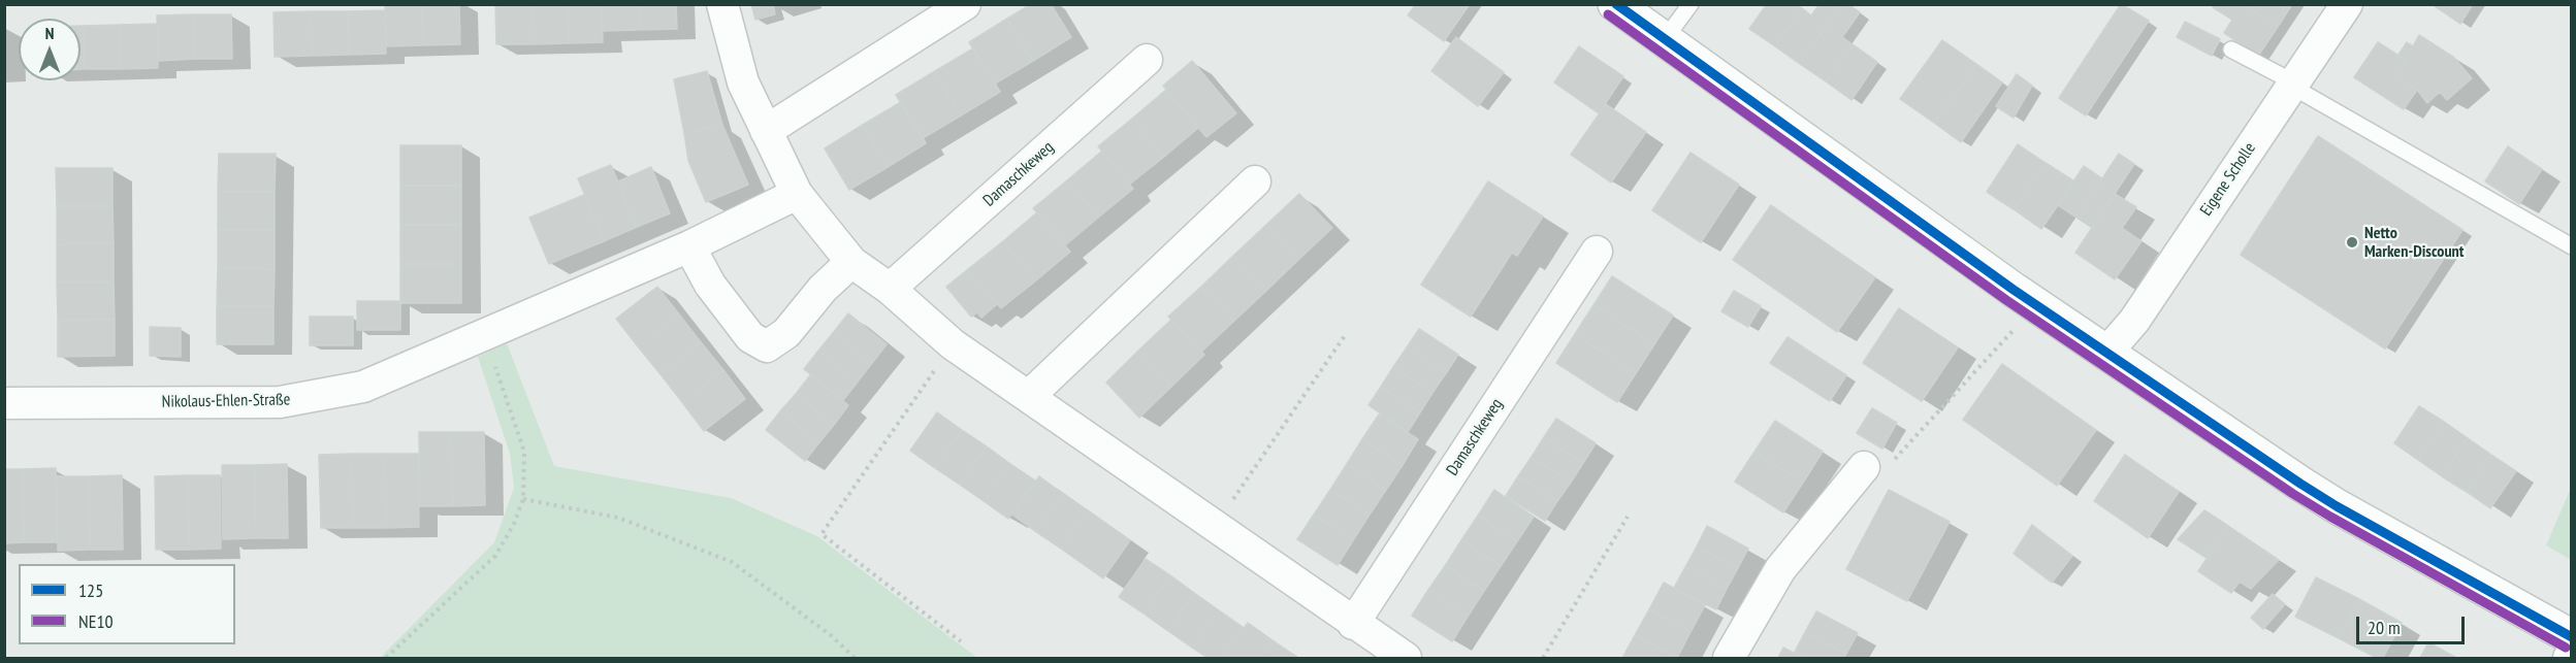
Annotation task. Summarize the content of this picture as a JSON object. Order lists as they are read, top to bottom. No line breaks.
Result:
{"streets":{"street":["Damaschkeweg","Eigene Scholle","Nikolaus-Ehlen-Straße"]},"places":["Netto Marken-Discount"],"lines":["transit line 125","transit line NE10"],"legend":["125","NE10"],"scale_bar":"20 m","north":"top"}
